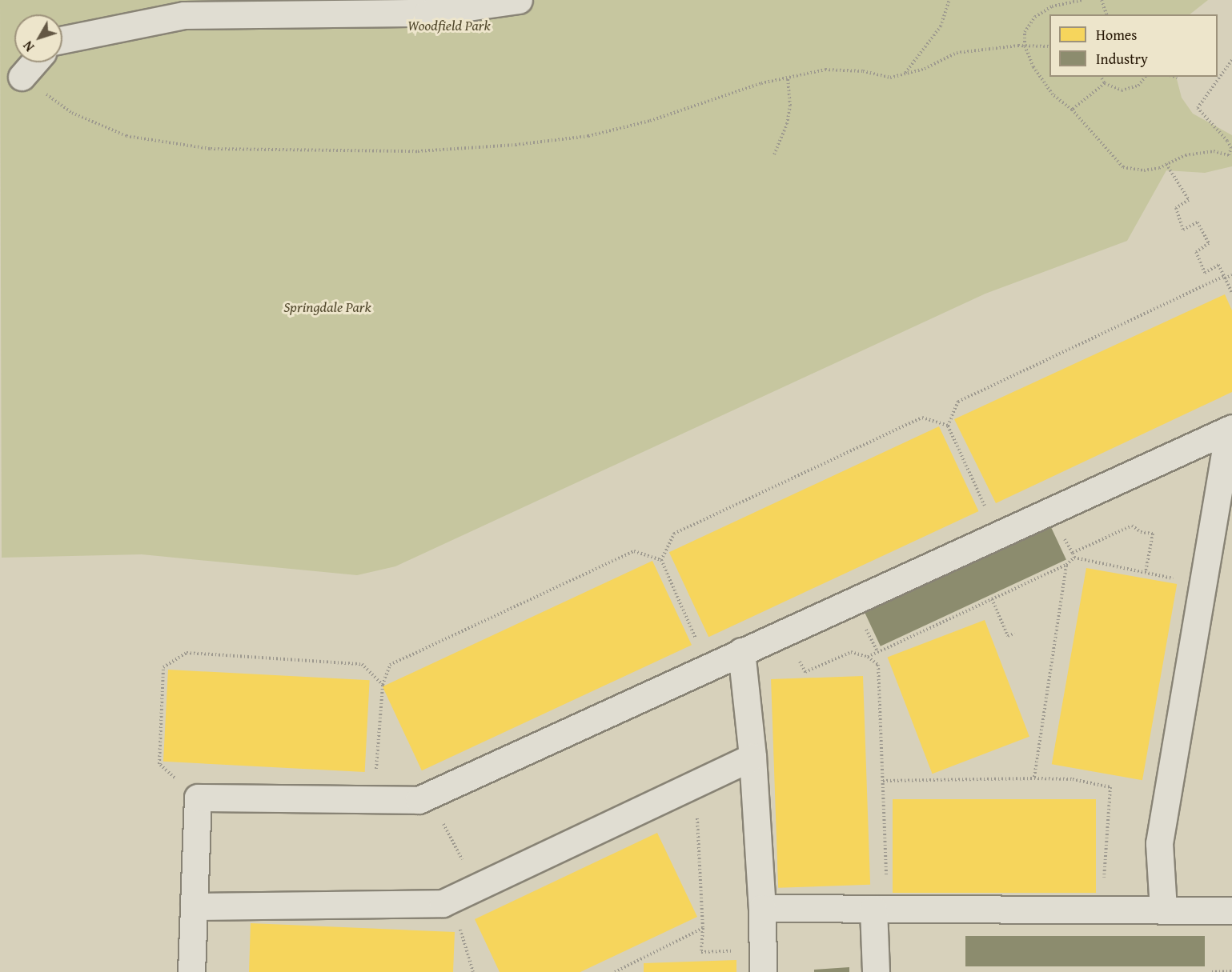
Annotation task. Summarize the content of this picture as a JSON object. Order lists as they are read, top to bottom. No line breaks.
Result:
{"parks":["Woodfield Park","Springdale Park"],"legend":["Homes","Industry"],"north":"bottom left"}
